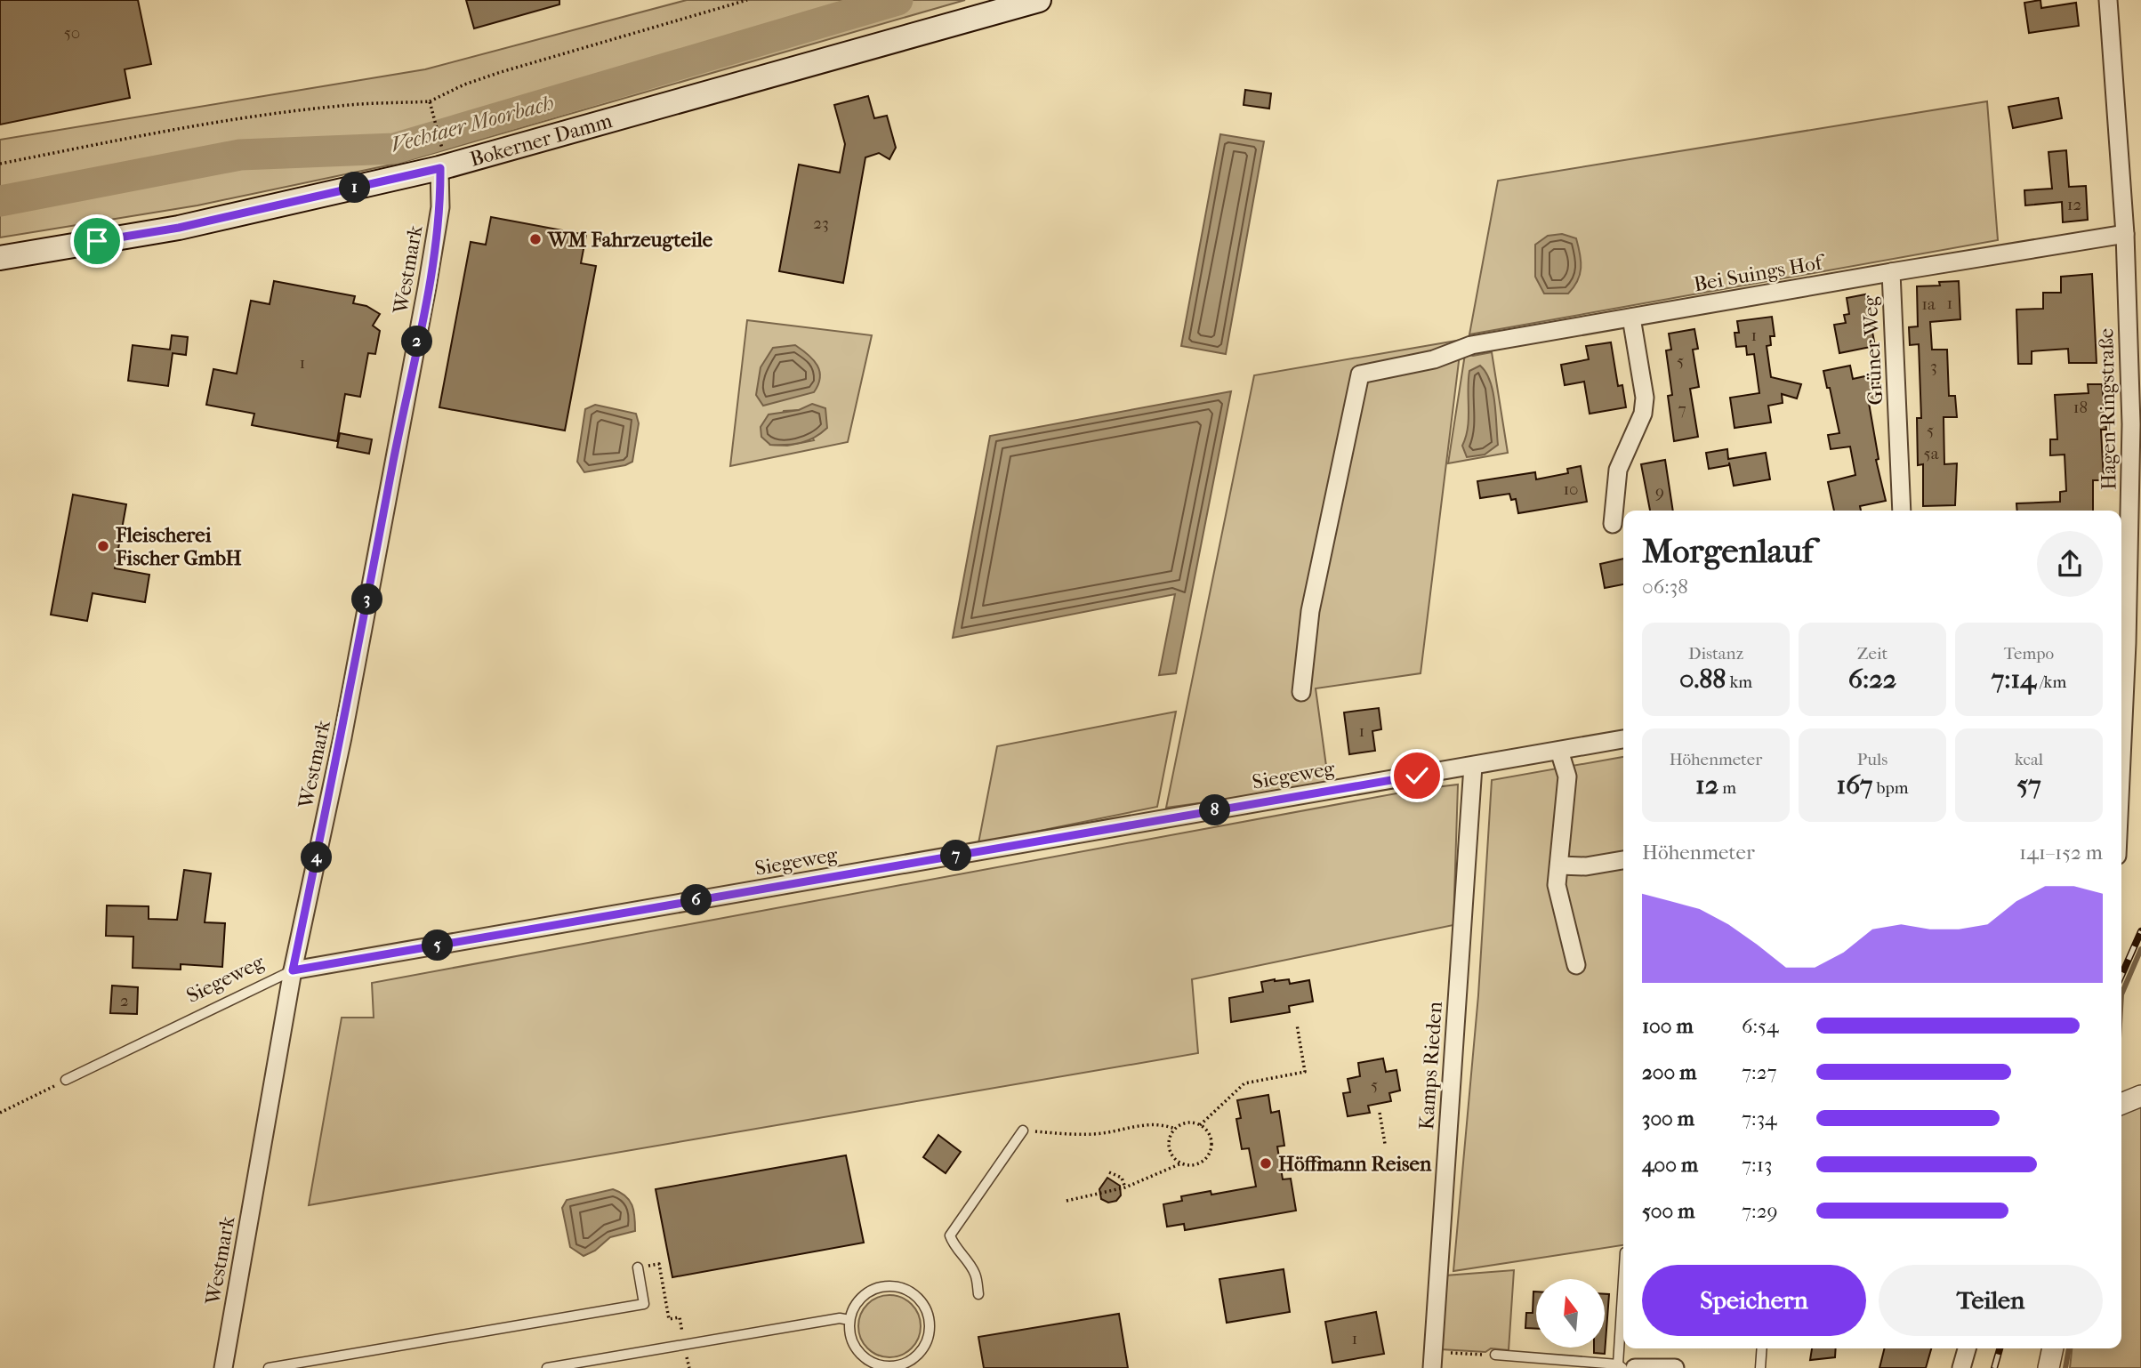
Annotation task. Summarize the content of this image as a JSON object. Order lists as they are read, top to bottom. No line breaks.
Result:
{"streets":{"main road":["Bokerner Damm"],"street":["Westmark","Bei Suings Hof","Grüner Weg","Hagen-Ringstraße","Siegeweg","Kamps Rieden"]},"crossings":[["Bokerner Damm","Westmark"],["Westmark","Siegeweg"],["Bei Suings Hof","Grüner Weg"],["Grüner Weg","Hagen-Ringstraße"],["Siegeweg","Kamps Rieden"]],"water":["Vechtaer Moorbach"],"places":["WM Fahrzeugteile","Fleischerei Fischer GmbH","Höffmann Reisen"],"house_numbers":["50","12","23","1","1a","1","5","1","3","18","7","5","5a","10","9","1","2","5","1"],"north":"top","page":{"pins":["1","2","3","8","7","4","6","5"],"heading":["Morgenlauf","06:38"],"stats":[["Distanz","0.88 km"],["Zeit","6:22"],["Tempo","7:14 /km"],["Höhenmeter","12 m"],["Puls","167 bpm"],["kcal","57"]],"chart":["Höhenmeter","141–152 m"],"list":[{"name":"100 m","note":"6:54"},{"name":"200 m","note":"7:27"},{"name":"300 m","note":"7:34"},{"name":"400 m","note":"7:13"},{"name":"500 m","note":"7:29"}],"buttons":["Speichern","Teilen"]}}
